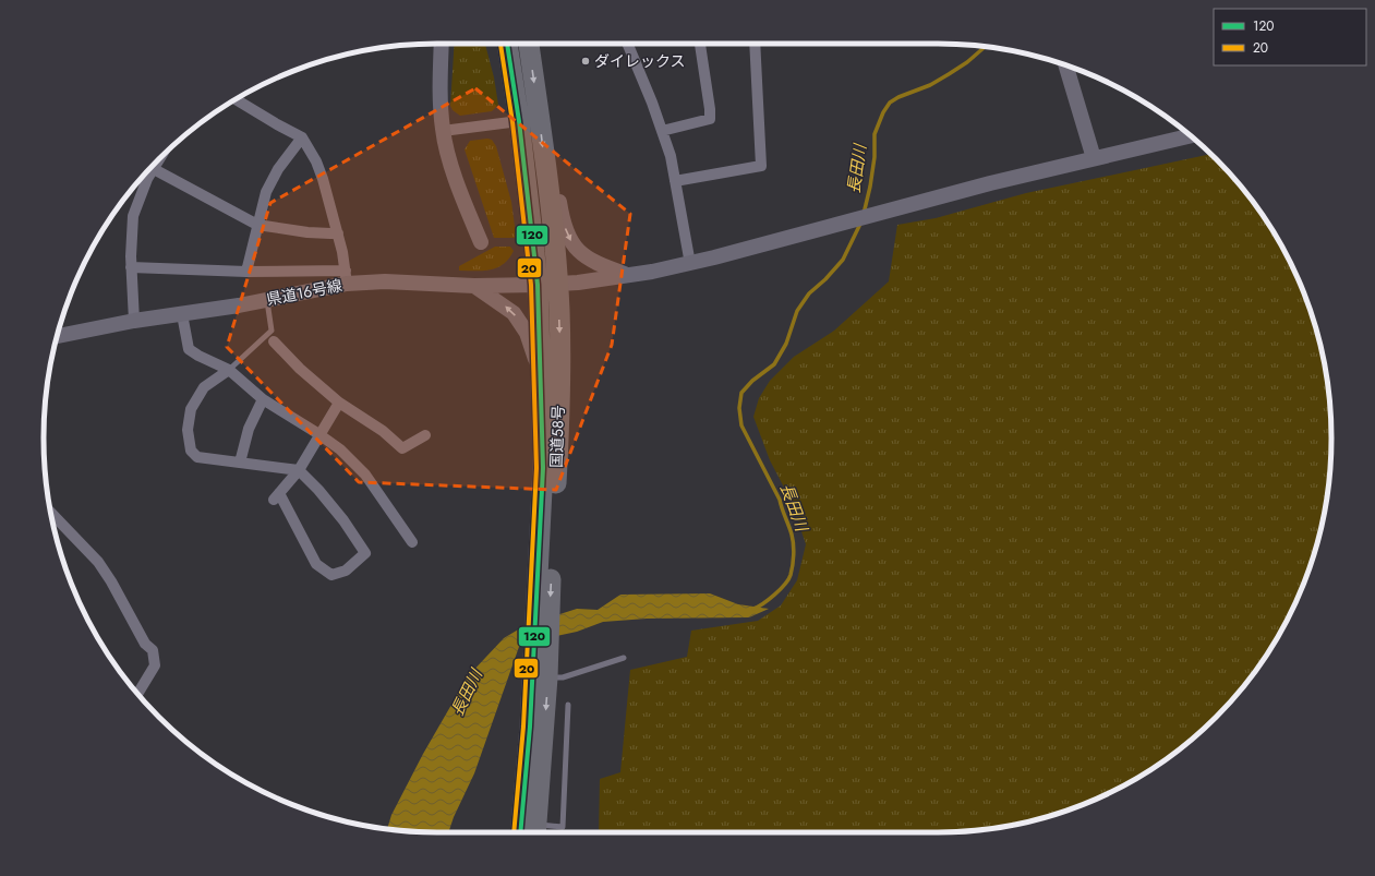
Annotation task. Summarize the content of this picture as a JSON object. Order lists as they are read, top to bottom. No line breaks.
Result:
{"streets":{"highway":["国道58号"],"street":["県道16号線"]},"crossings":[["県道16号線","国道58号"]],"water":["長田川"],"places":["ダイレックス"],"lines":["transit line 120","transit line 20"],"legend":["120","20"]}
